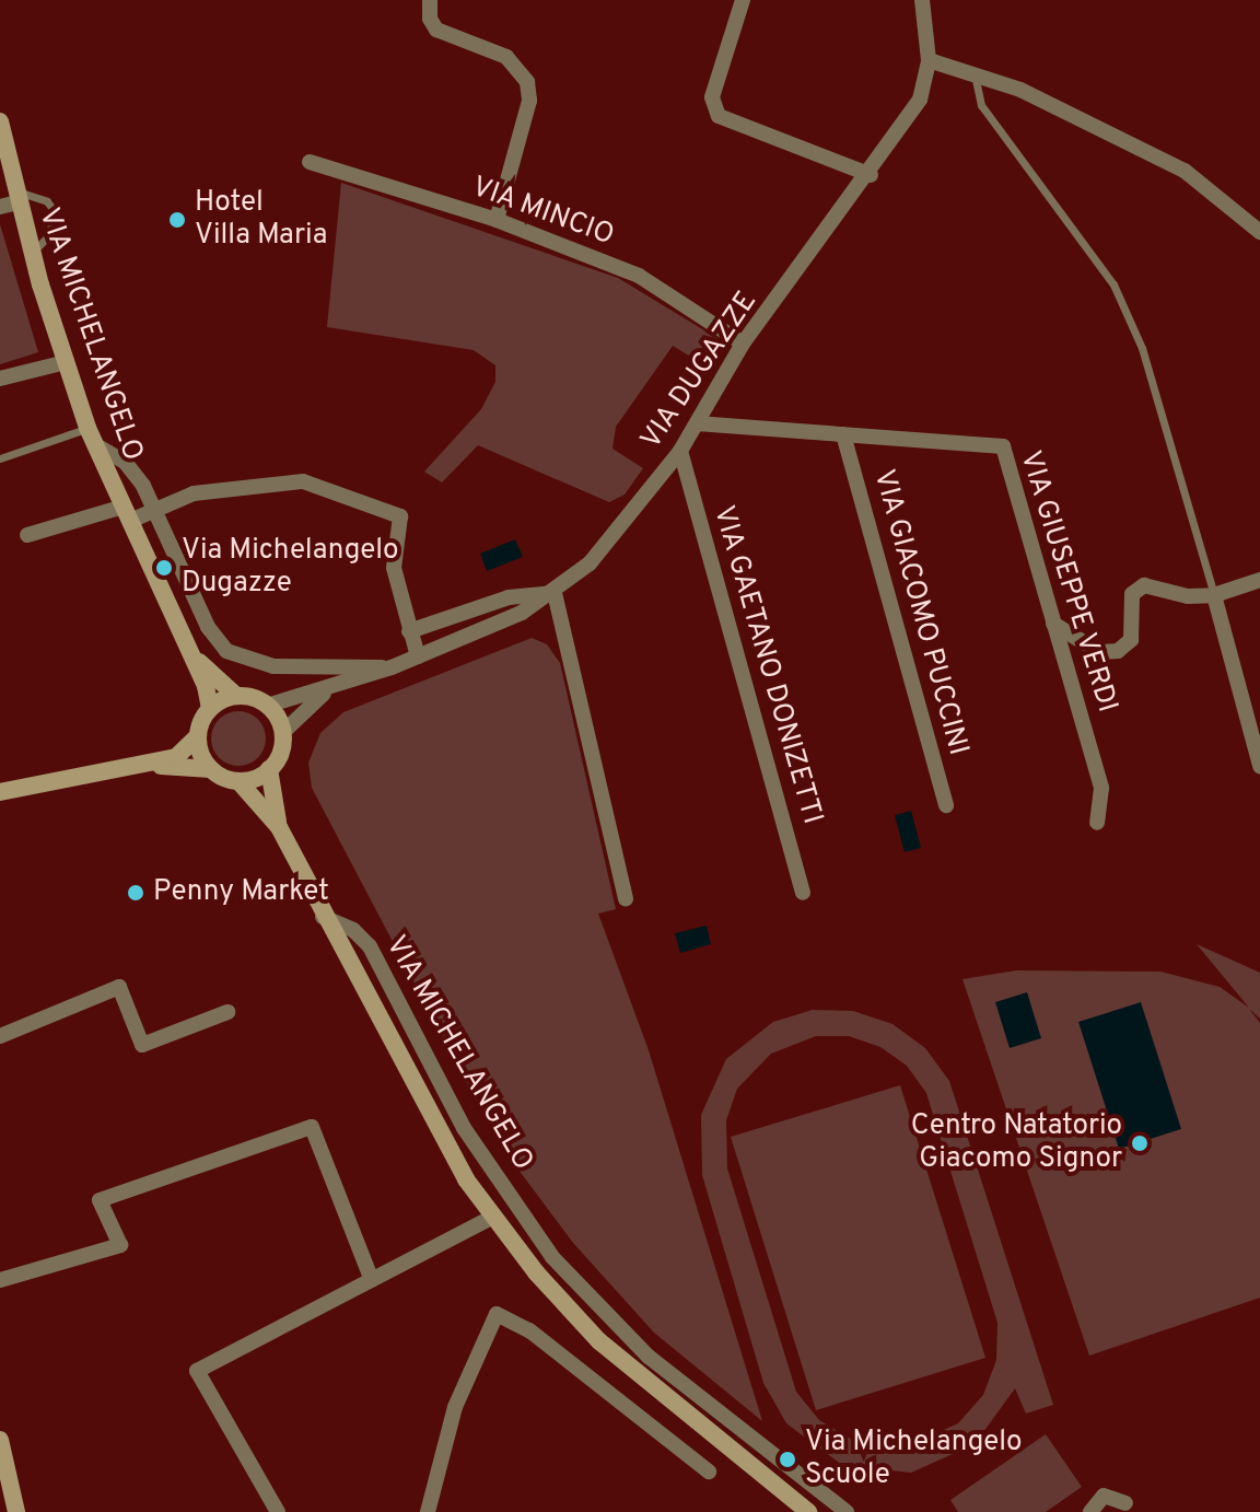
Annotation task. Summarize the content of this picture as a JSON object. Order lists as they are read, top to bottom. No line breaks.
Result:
{"streets":{"street":["VIA MINCIO","VIA MICHELANGELO","VIA DUGAZZE","VIA GIUSEPPE VERDI","VIA GIACOMO PUCCINI","VIA GAETANO DONIZETTI"]},"crossings":[["VIA MINCIO","VIA DUGAZZE"],["VIA MICHELANGELO","VIA DUGAZZE"],["VIA DUGAZZE","VIA GIUSEPPE VERDI"],["VIA DUGAZZE","VIA GAETANO DONIZETTI"],["VIA GIUSEPPE VERDI","VIA GIACOMO PUCCINI"]],"places":["Hotel Villa Maria","Via Michelangelo Dugazze","Penny Market","Centro Natatorio Giacomo Signor","Via Michelangelo Scuole"]}
